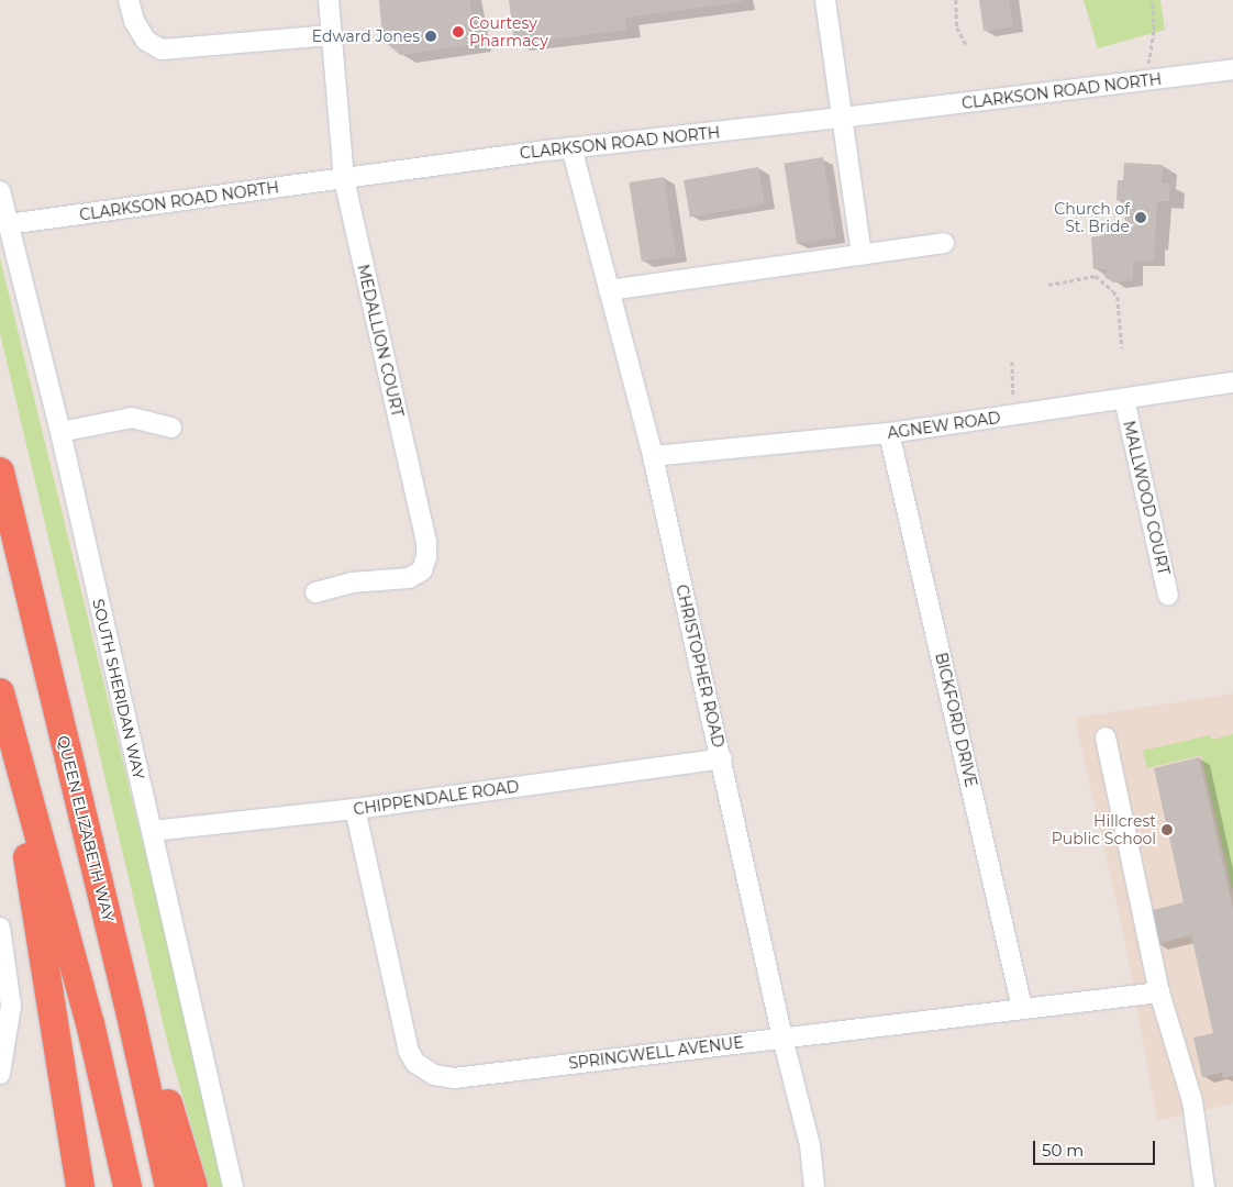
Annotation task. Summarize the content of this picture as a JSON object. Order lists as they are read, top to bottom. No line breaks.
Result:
{"streets":{"highway":["QUEEN ELIZABETH WAY"],"street":["CLARKSON ROAD NORTH","MEDALLION COURT","AGNEW ROAD","MALLWOOD COURT","CHRISTOPHER ROAD","SOUTH SHERIDAN WAY","BICKFORD DRIVE","CHIPPENDALE ROAD","SPRINGWELL AVENUE"]},"crossings":[["CLARKSON ROAD NORTH","MEDALLION COURT"],["CLARKSON ROAD NORTH","CHRISTOPHER ROAD"],["CLARKSON ROAD NORTH","SOUTH SHERIDAN WAY"],["AGNEW ROAD","MALLWOOD COURT"],["AGNEW ROAD","CHRISTOPHER ROAD"],["AGNEW ROAD","BICKFORD DRIVE"],["CHRISTOPHER ROAD","CHIPPENDALE ROAD"],["CHRISTOPHER ROAD","SPRINGWELL AVENUE"],["SOUTH SHERIDAN WAY","CHIPPENDALE ROAD"],["BICKFORD DRIVE","SPRINGWELL AVENUE"],["CHIPPENDALE ROAD","SPRINGWELL AVENUE"]],"places":["Courtesy Pharmacy","Edward Jones","Church of St. Bride","Hillcrest Public School"],"scale_bar":"50 m"}
